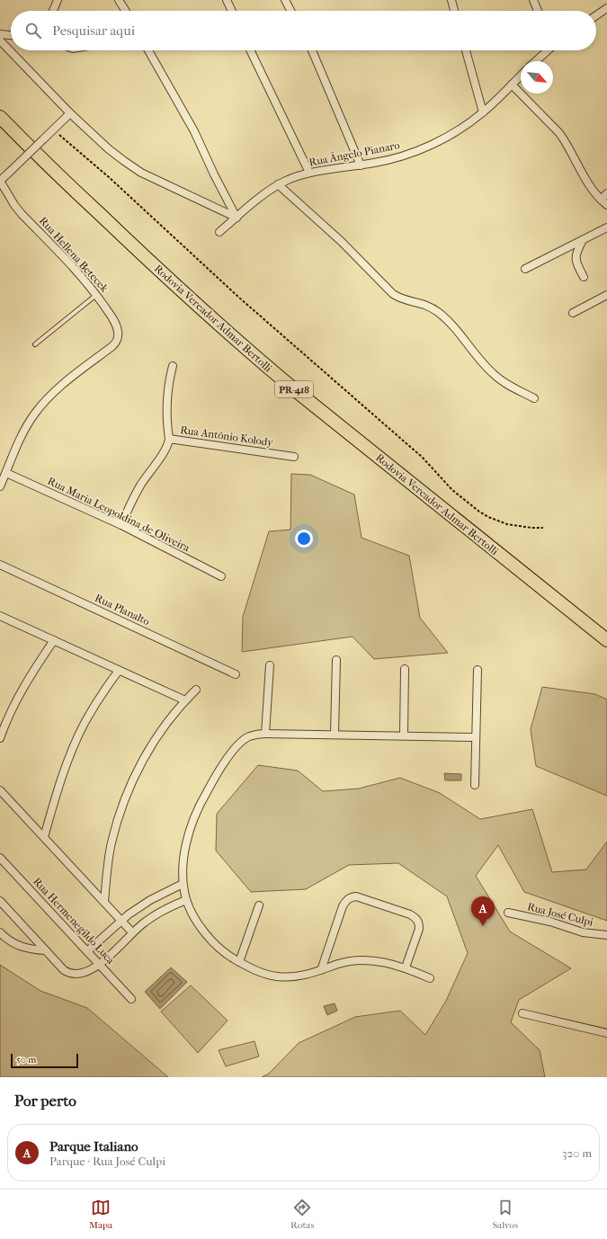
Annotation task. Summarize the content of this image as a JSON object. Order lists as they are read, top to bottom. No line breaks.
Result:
{"streets":{"highway":["Rodovia Vereador Admar Bertolli","PR-418"],"street":["Rua Ângelo Pianaro","Rua Hellena Betecek","Rua Antônio Kolody","Rua Maria Leopoldina de Oliveira","Rua Planalto","Rua José Culpi","Rua Hermenegildo Luca"]},"crossings":[["Rua Hellena Betecek","Rua Maria Leopoldina de Oliveira"],["Rua Antônio Kolody","Rua Maria Leopoldina de Oliveira"]],"scale_bar":"50 m","north":"bottom right","page":{"search":"Pesquisar aqui","pins":"A","scale":"50 m","heading":"Por perto","list":[{"mark":"A","name":"Parque Italiano","note":"Parque · Rua José Culpi","value":"320 m"}],"nav":["Mapa","Rotas","Salvos"]}}
